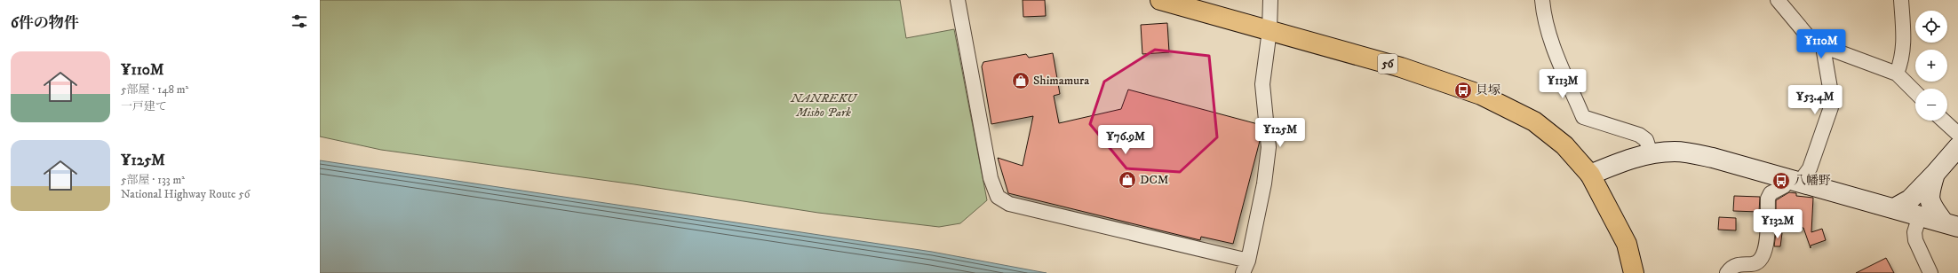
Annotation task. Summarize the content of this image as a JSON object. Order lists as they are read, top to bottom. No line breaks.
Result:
{"streets":{"highway":["56"]},"parks":["NANREKU Misho Park"],"places":{"shop":["Shimamura","DCM"],"bus stop":["貝塚","八幡野"]},"page":{"heading":"6件の物件","map_buttons":["+","−"],"price":["¥110M","¥113M","¥53.4M","¥125M","¥76.9M","¥132M"],"list":[{"name":"¥110M","note":"5部屋 · 148 m² · 一戸建て"},{"name":"¥125M","note":"5部屋 · 133 m² · National Highway Route 56"}]}}
